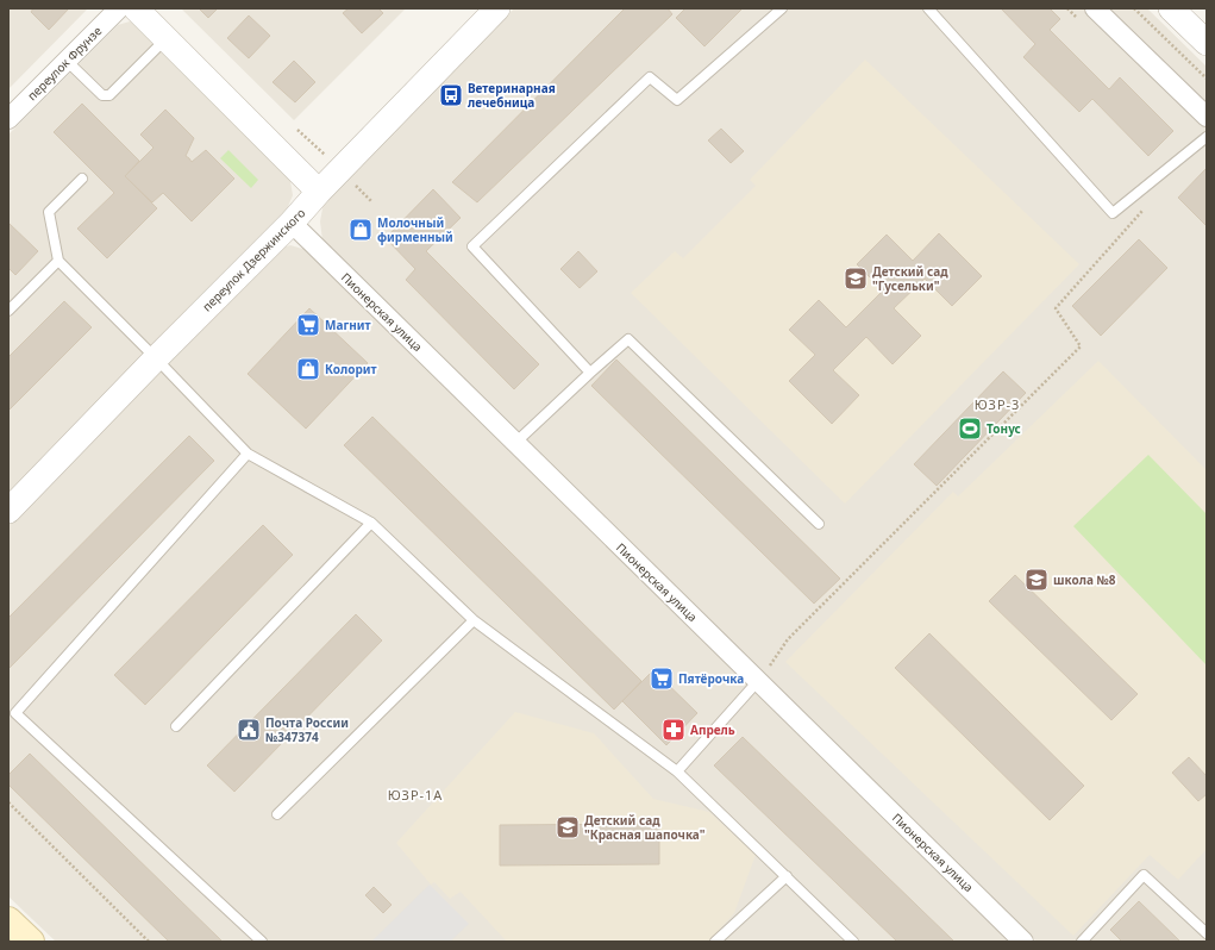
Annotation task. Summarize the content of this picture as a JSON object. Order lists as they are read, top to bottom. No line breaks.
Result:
{"streets":{"street":["переулок Фрунзе","переулок Дзержинского","Пионерская улица"]},"crossings":[["переулок Дзержинского","Пионерская улица"]],"districts":["ЮЗР-3","ЮЗР-1А"],"places":{"bus stop":["Ветеринарная лечебница"],"shop":["Молочный фирменный","Колорит"],"school or university":["Детский сад \"Гусельки\"","школа №8","Детский сад \"Красная шапочка\""],"supermarket":["Магнит","Пятёрочка"],"sports":["Тонус"],"public building":["Почта России №347374"],"pharmacy":["Апрель"]}}
